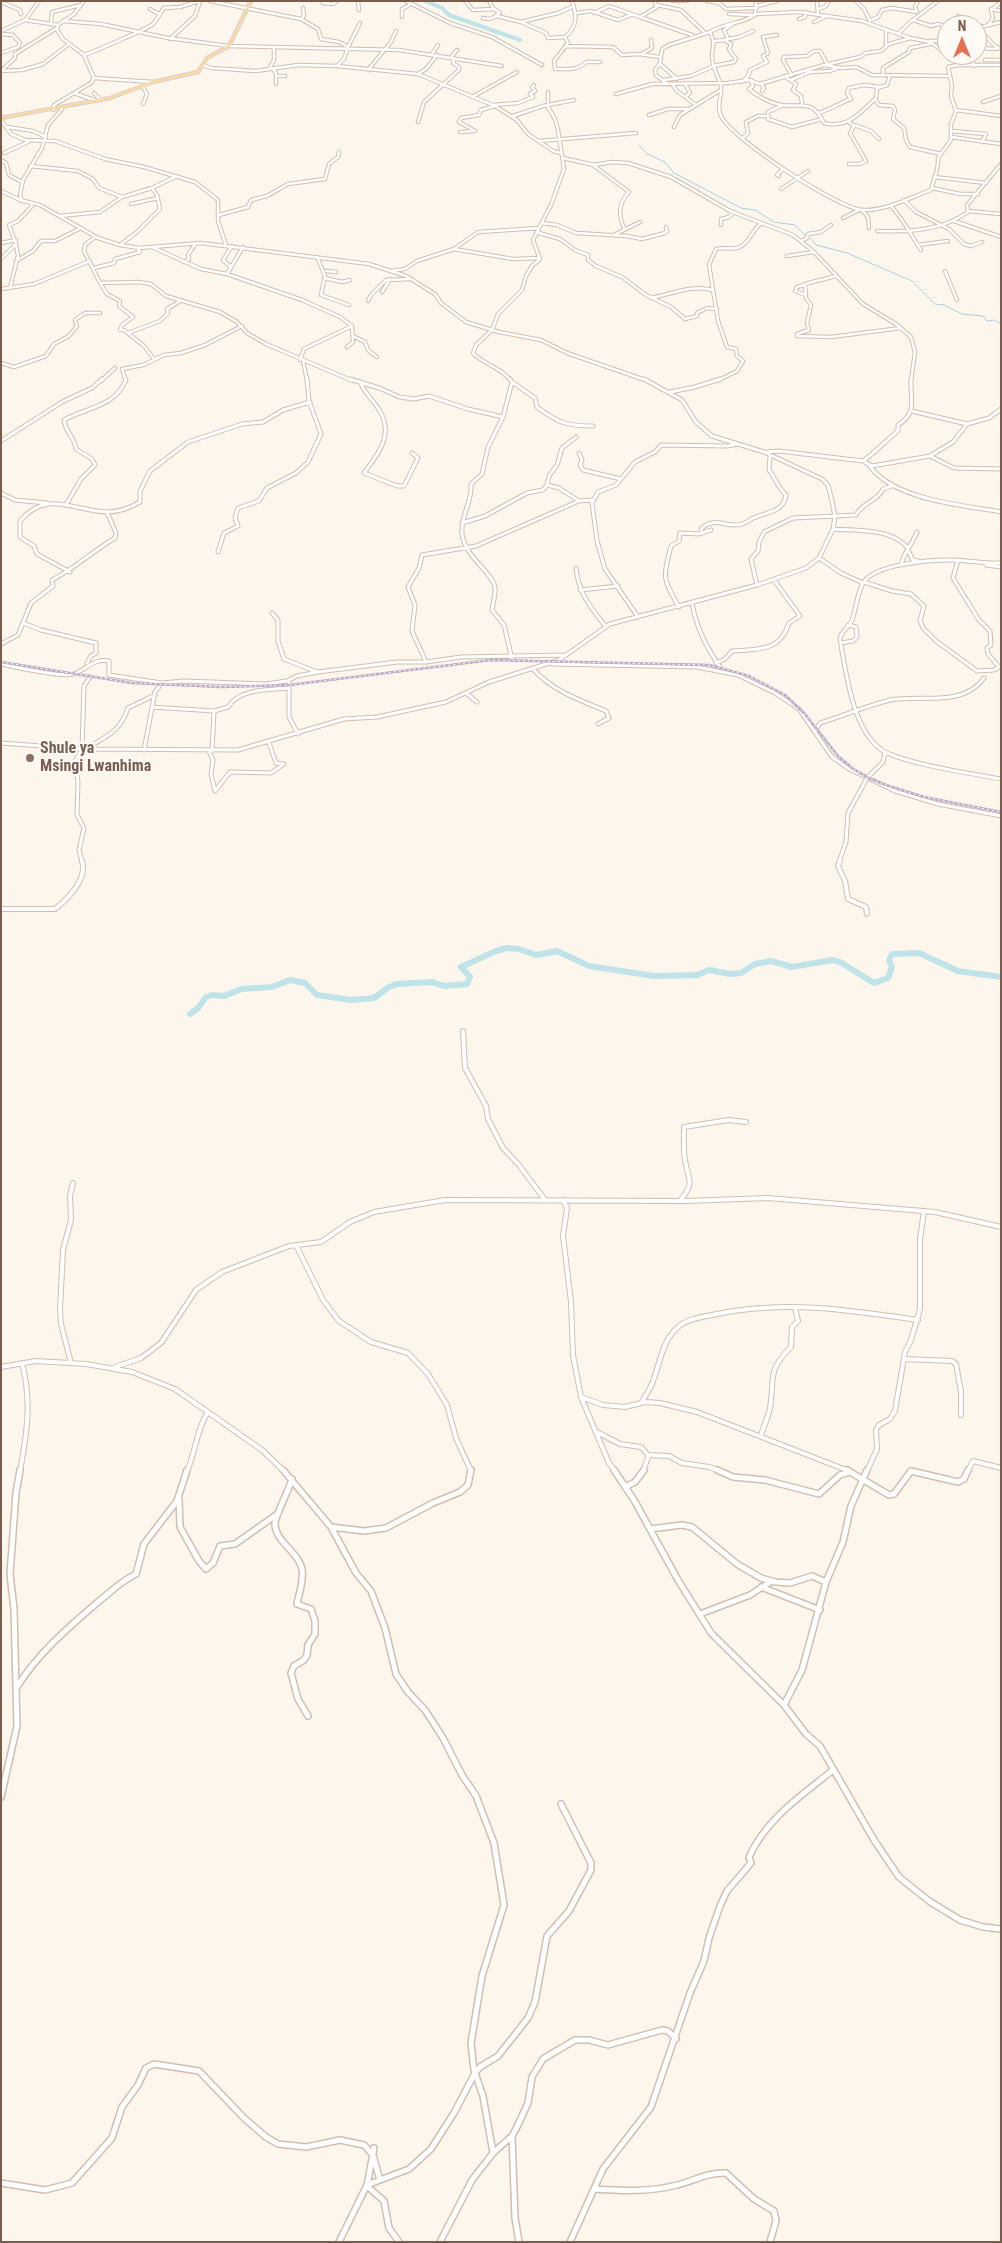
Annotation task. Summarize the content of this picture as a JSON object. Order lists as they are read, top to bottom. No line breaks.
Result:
{"places":["Shule ya Msingi Lwanhima"],"north":"top"}
